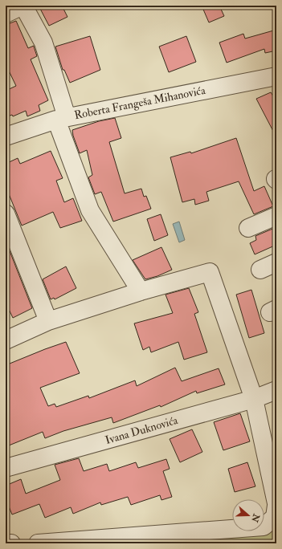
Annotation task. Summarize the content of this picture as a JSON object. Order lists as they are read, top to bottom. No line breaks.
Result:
{"streets":{"street":["Roberta Frangeša Mihanovića","Ivana Duknovića"]},"north":"right"}
